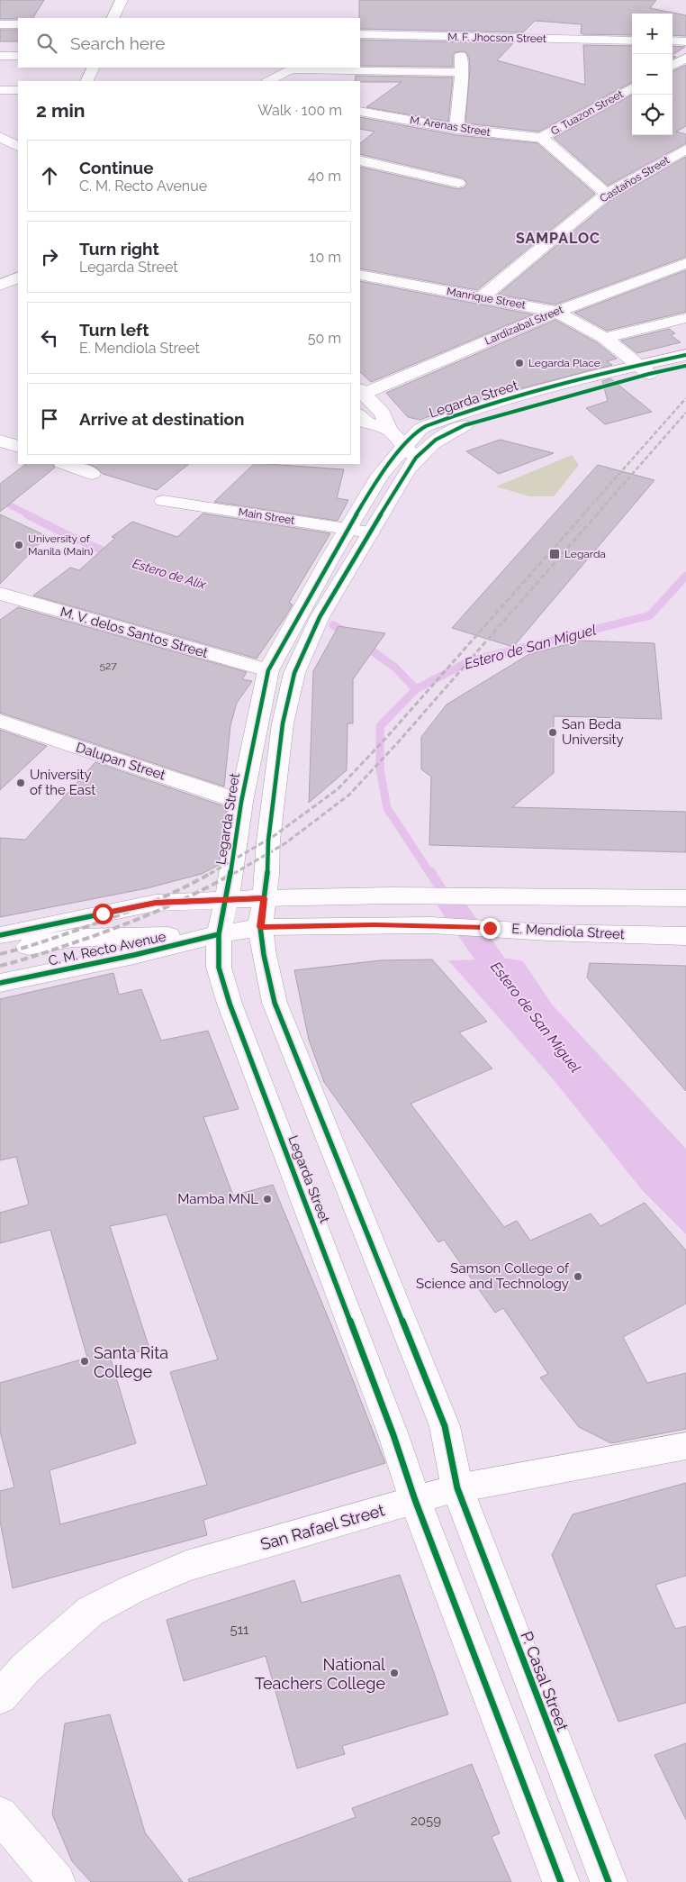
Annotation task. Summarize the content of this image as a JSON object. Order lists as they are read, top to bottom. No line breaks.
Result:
{"streets":{"street":["M. F. Jhocson Street","G. Tuazon Street","M. Arenas Street","Castaños Street","Manrique Street","Lardizabal Street","Legarda Street","Main Street","M. V. delos Santos Street","Dalupan Street","E. Mendiola Street","C. M. Recto Avenue","San Rafael Street","P. Casal Street"]},"crossings":[["G. Tuazon Street","M. Arenas Street"],["G. Tuazon Street","Castaños Street"],["Castaños Street","Manrique Street"],["Manrique Street","Lardizabal Street"],["Manrique Street","Legarda Street"],["Legarda Street","Main Street"],["Legarda Street","M. V. delos Santos Street"],["Legarda Street","Dalupan Street"],["Legarda Street","E. Mendiola Street"],["Legarda Street","C. M. Recto Avenue"],["Legarda Street","San Rafael Street"],["Legarda Street","P. Casal Street"],["E. Mendiola Street","C. M. Recto Avenue"],["San Rafael Street","P. Casal Street"]],"districts":["SAMPALOC"],"water":["Estero de Alix","Estero de San Miguel"],"places":{"other":["Legarda Place","University of Manila (Main)","San Beda University","University of the East","Mamba MNL","Samson College of Science and Technology","Santa Rita College","National Teachers College"],"transit":["Legarda"]},"house_numbers":["527","511","2059"],"page":{"map_buttons":["+","−"],"search":"Search here","heading":["2 min","Walk · 100 m"],"list":[["Continue","C. M. Recto Avenue","40 m"],["Turn right","Legarda Street","10 m"],["Turn left","E. Mendiola Street","50 m"],"Arrive at destination"]}}
